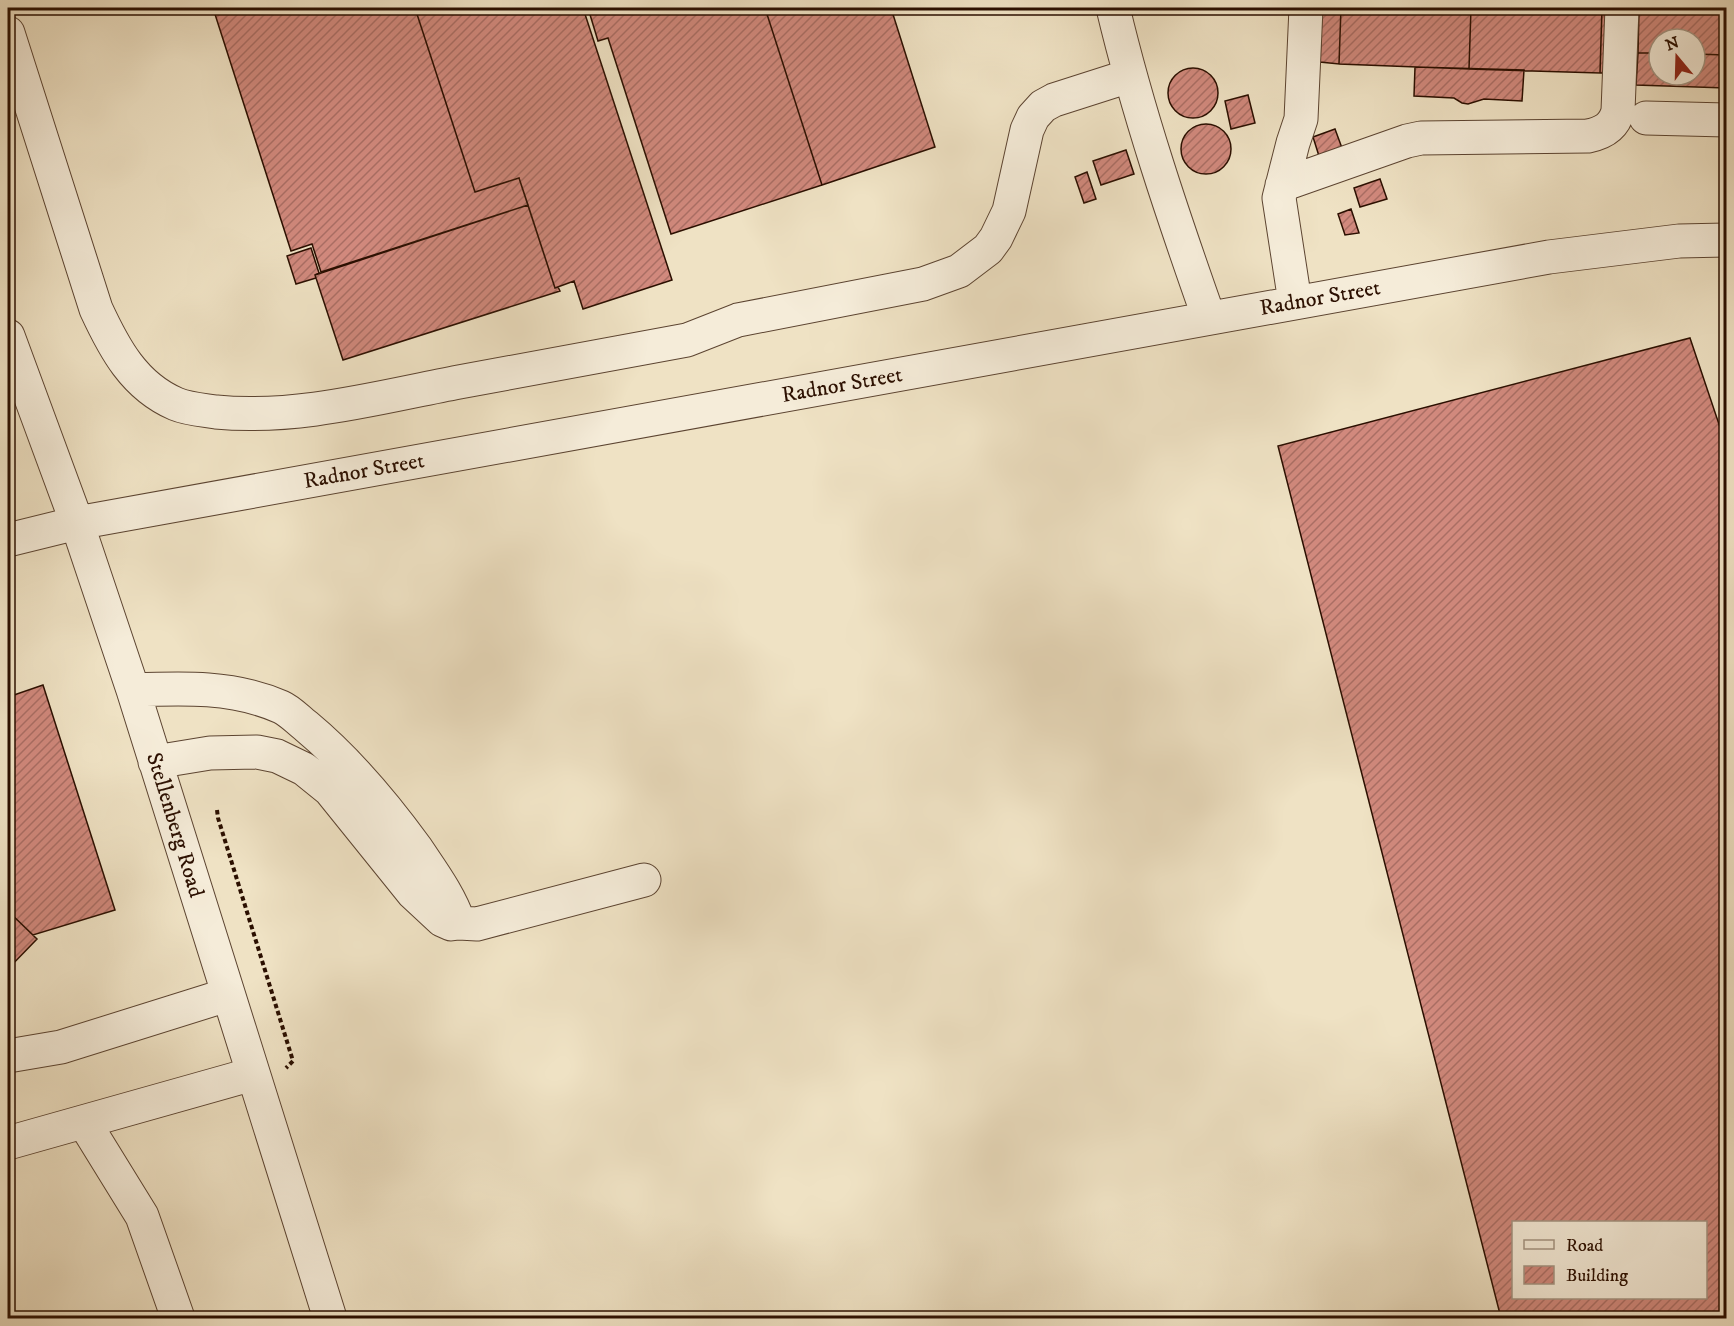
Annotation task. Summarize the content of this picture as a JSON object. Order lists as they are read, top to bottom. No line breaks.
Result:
{"streets":{"street":["Radnor Street","Stellenberg Road"]},"crossings":[["Radnor Street","Stellenberg Road"]],"legend":["Road","Building"],"north":"top"}
